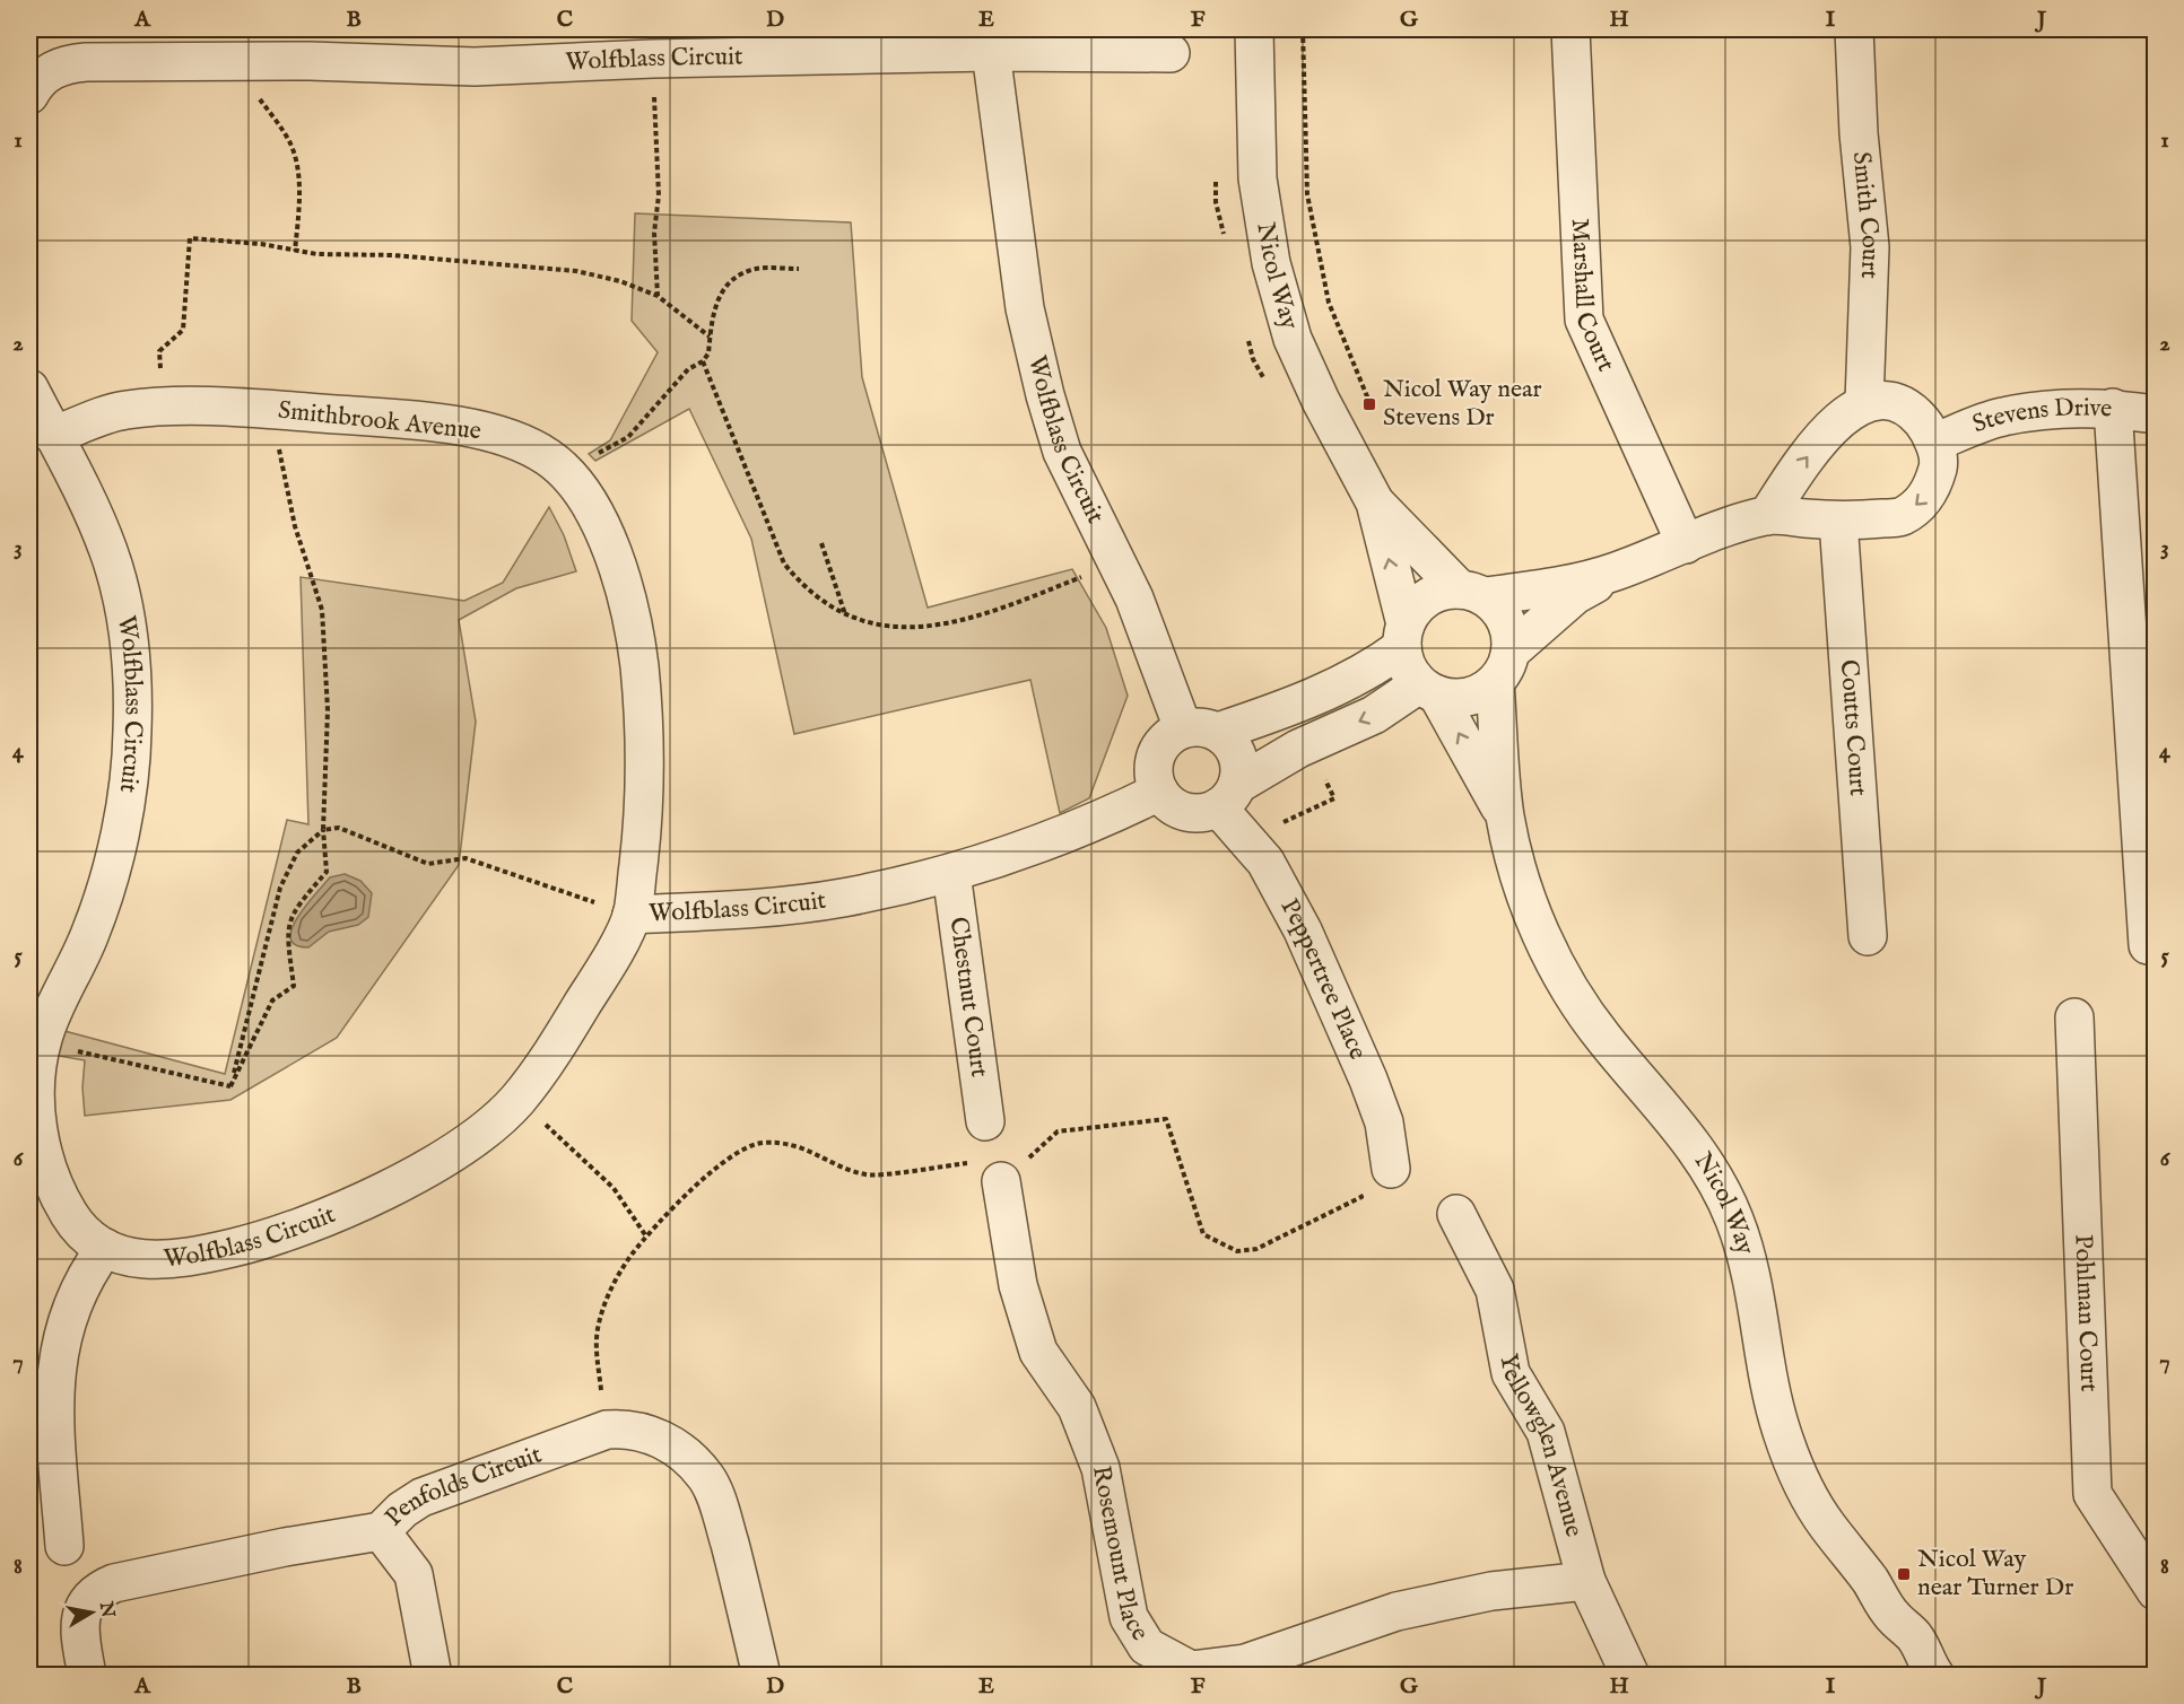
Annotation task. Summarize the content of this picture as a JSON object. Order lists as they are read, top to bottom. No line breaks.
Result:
{"streets":{"street":["Wolfblass Circuit","Smith Court","Nicol Way","Marshall Court","Stevens Drive","Smithbrook Avenue","Coutts Court","Peppertree Place","Chestnut Court","Pohlman Court","Yellowglen Avenue","Penfolds Circuit","Rosemount Place"]},"crossings":[["Wolfblass Circuit","Smithbrook Avenue"],["Wolfblass Circuit","Peppertree Place"],["Wolfblass Circuit","Chestnut Court"],["Yellowglen Avenue","Rosemount Place"]],"places":{"transit":["Nicol Way near Stevens Dr","Nicol Way near Turner Dr"]},"north":"right","grid":{"columns":["A","B","C","D","E","F","G","H","I","J"],"rows":["1","2","3","4","5","6","7","8"]}}
